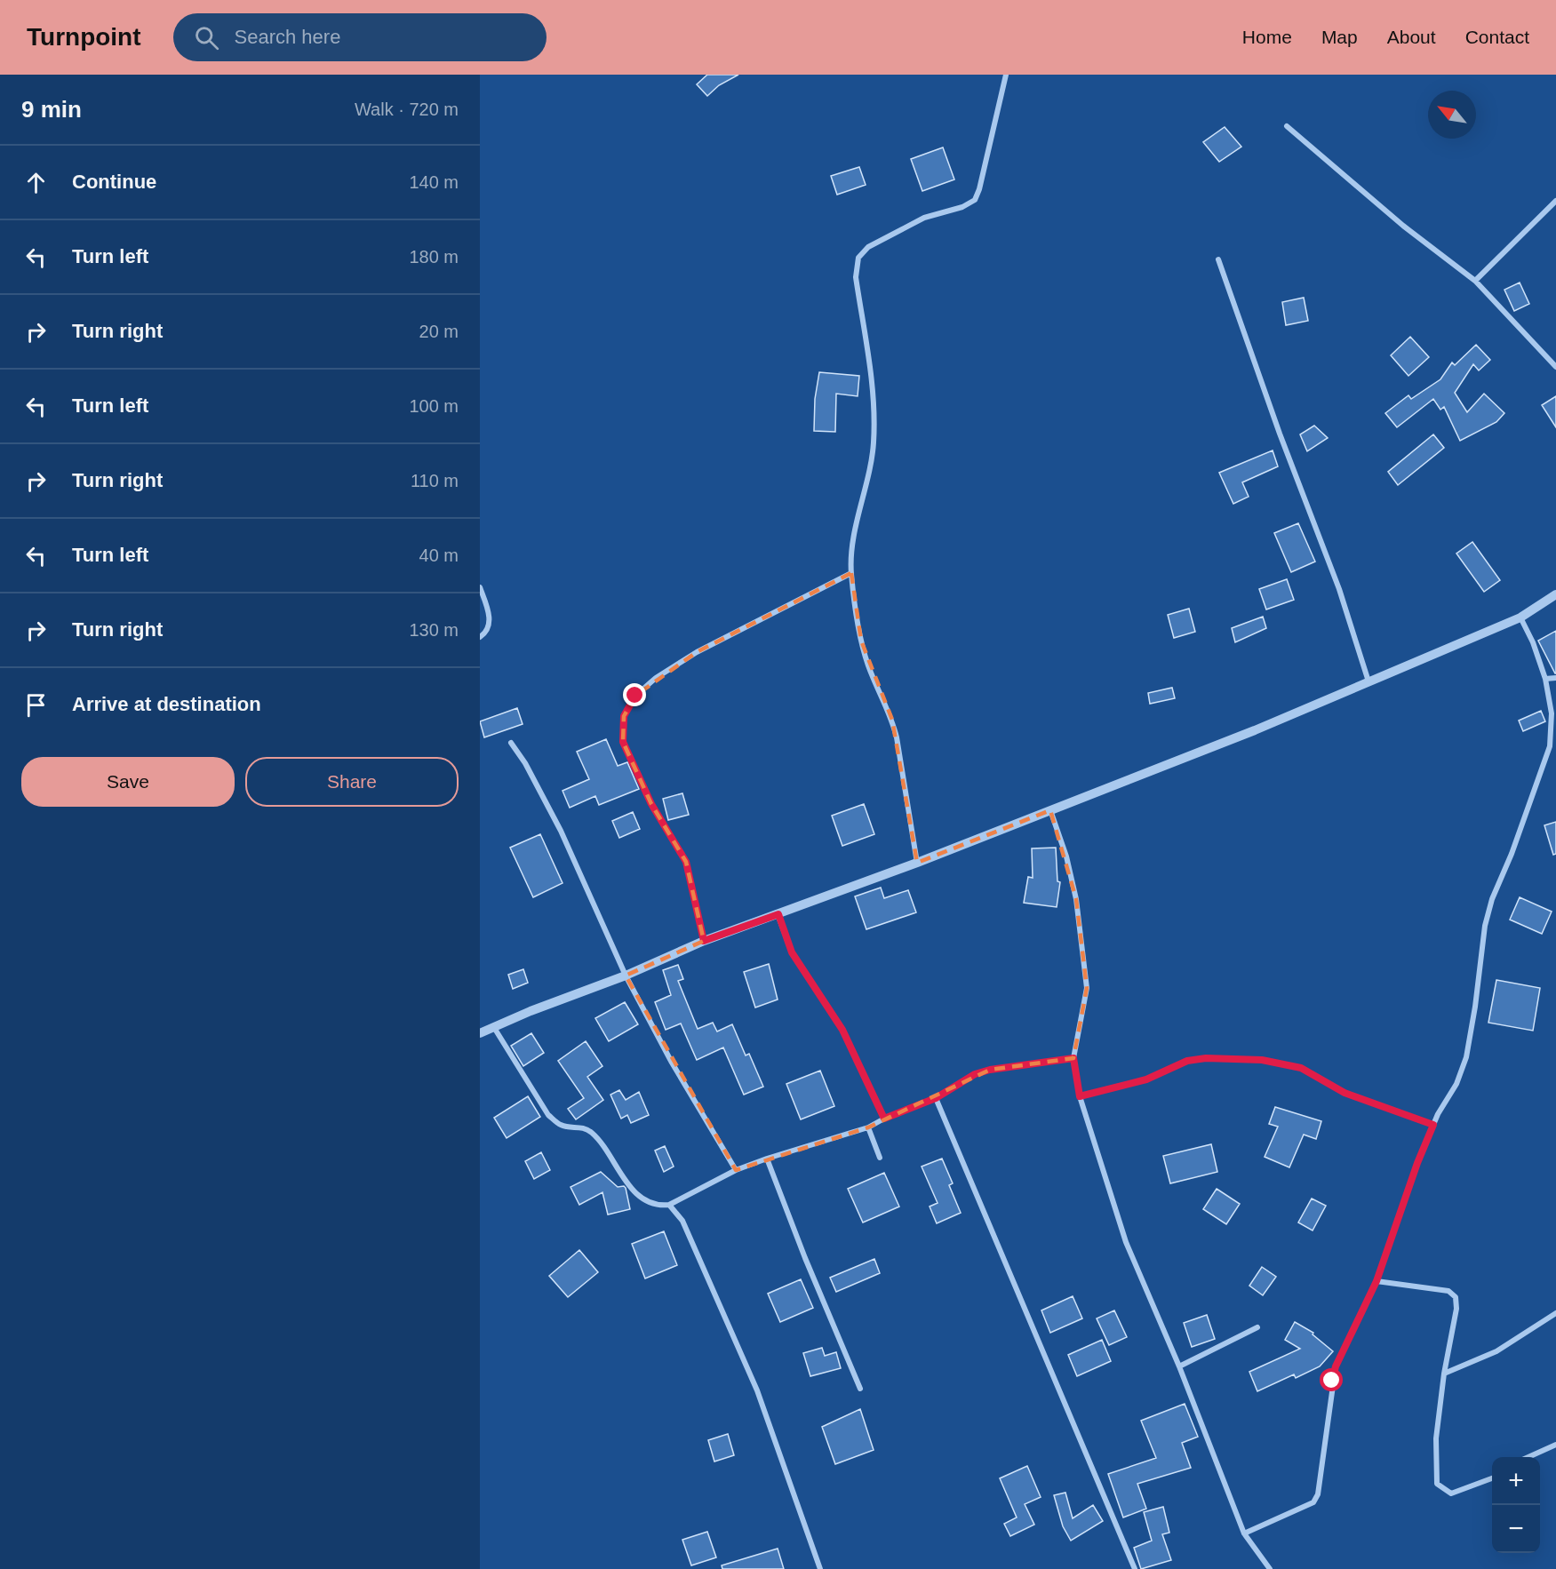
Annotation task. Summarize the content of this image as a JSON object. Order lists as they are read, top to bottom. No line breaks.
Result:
{"north":"top left","page":{"header":"Turnpoint","search":"Search here","nav":["Home","Map","About","Contact"],"heading":["9 min","Walk · 720 m"],"list":[["Continue","140 m"],["Turn left","180 m"],["Turn right","20 m"],["Turn left","100 m"],["Turn right","110 m"],["Turn left","40 m"],["Turn right","130 m"],"Arrive at destination"],"buttons":["Save","Share"],"map_buttons":["+","−"]}}
